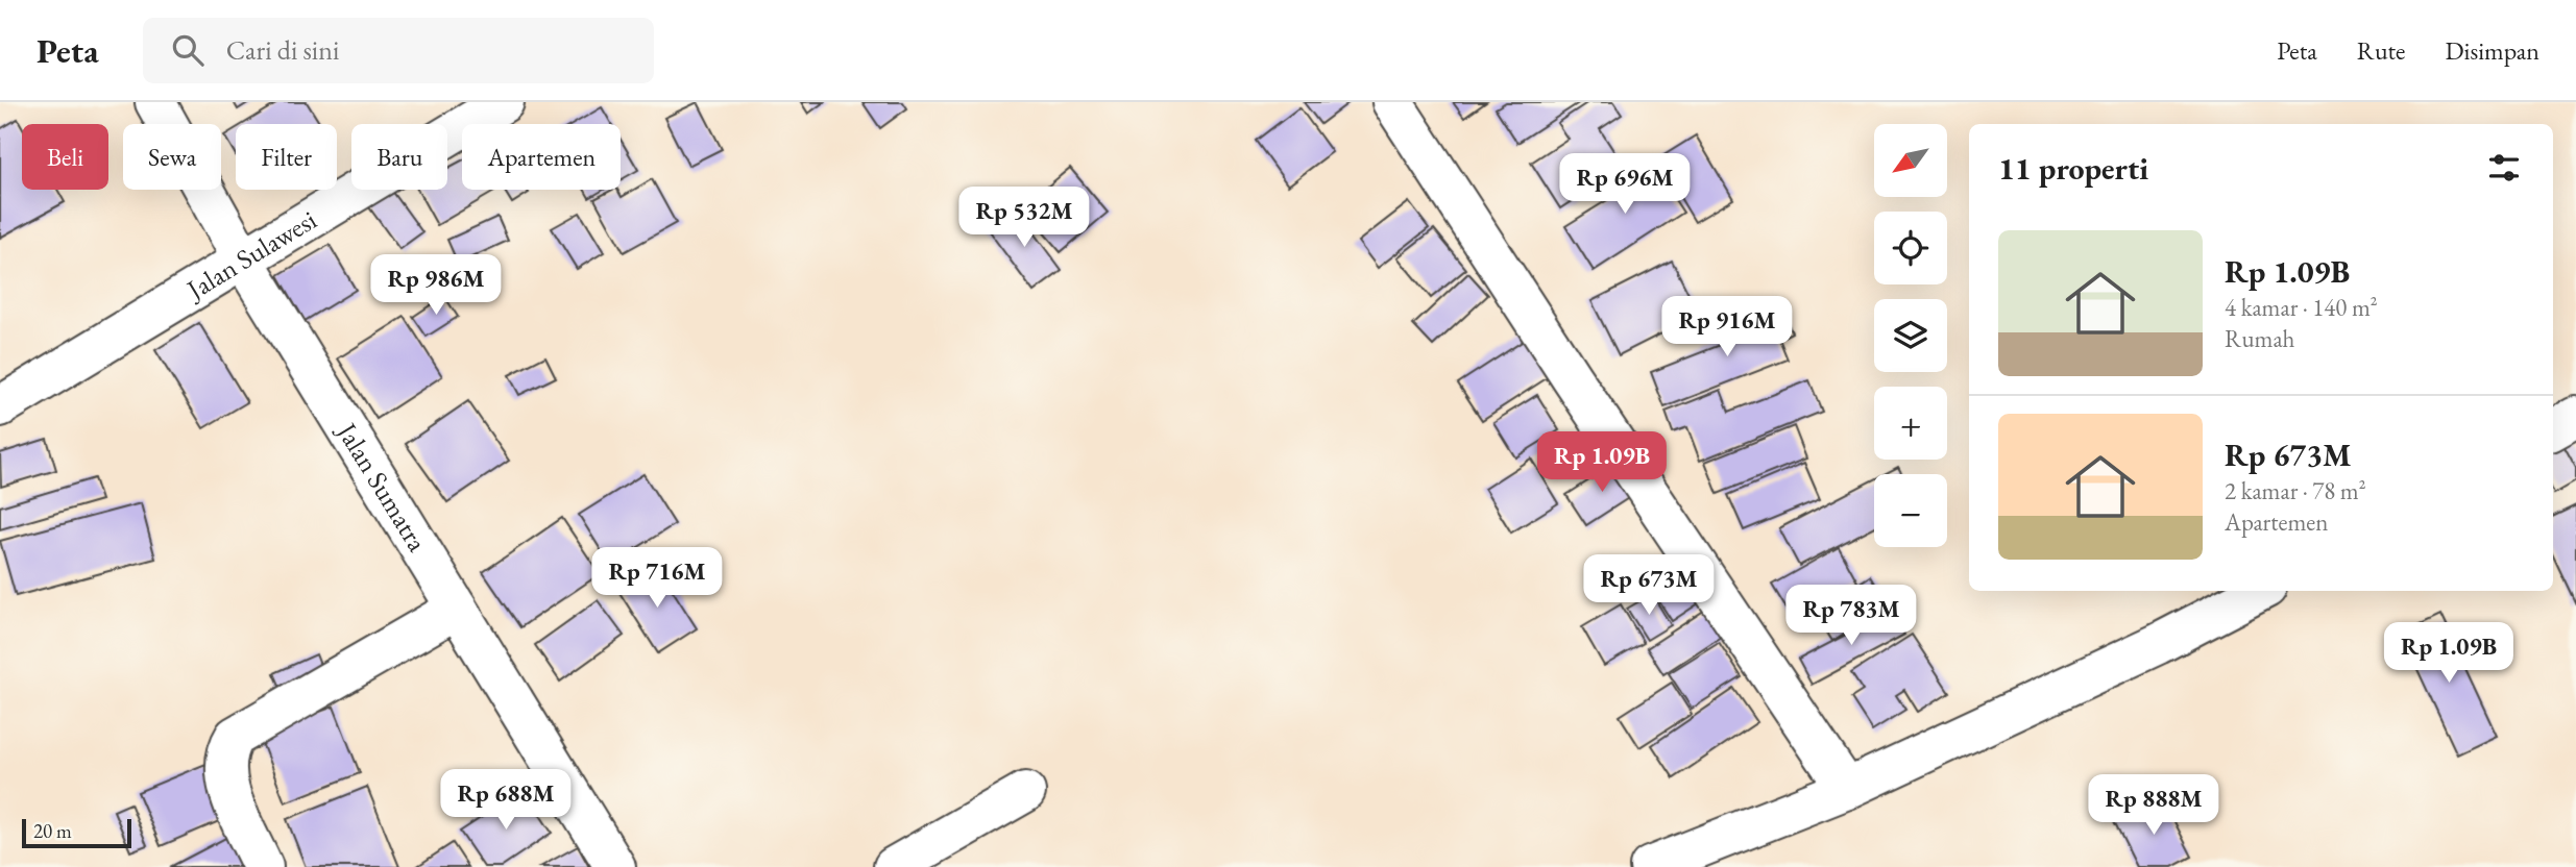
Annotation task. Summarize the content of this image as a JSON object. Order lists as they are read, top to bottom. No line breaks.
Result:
{"streets":{"street":["Jalan Sulawesi","Jalan Sumatra"]},"crossings":[["Jalan Sulawesi","Jalan Sumatra"]],"scale_bar":"20 m","north":"bottom left","page":{"header":"Peta","search":"Cari di sini","nav":["Peta","Rute","Disimpan"],"map_buttons":["+","−"],"chip":["Beli","Sewa","Filter","Baru","Apartemen"],"heading":"11 properti","price":["Rp 696M","Rp 532M","Rp 986M","Rp 916M","Rp 1.09B","Rp 716M","Rp 673M","Rp 783M","Rp 1.09B","Rp 688M","Rp 888M"],"list":[{"name":"Rp 1.09B","note":"4 kamar · 140 m² · Rumah"},{"name":"Rp 673M","note":"2 kamar · 78 m² · Apartemen"}],"scale":"20 m"}}
